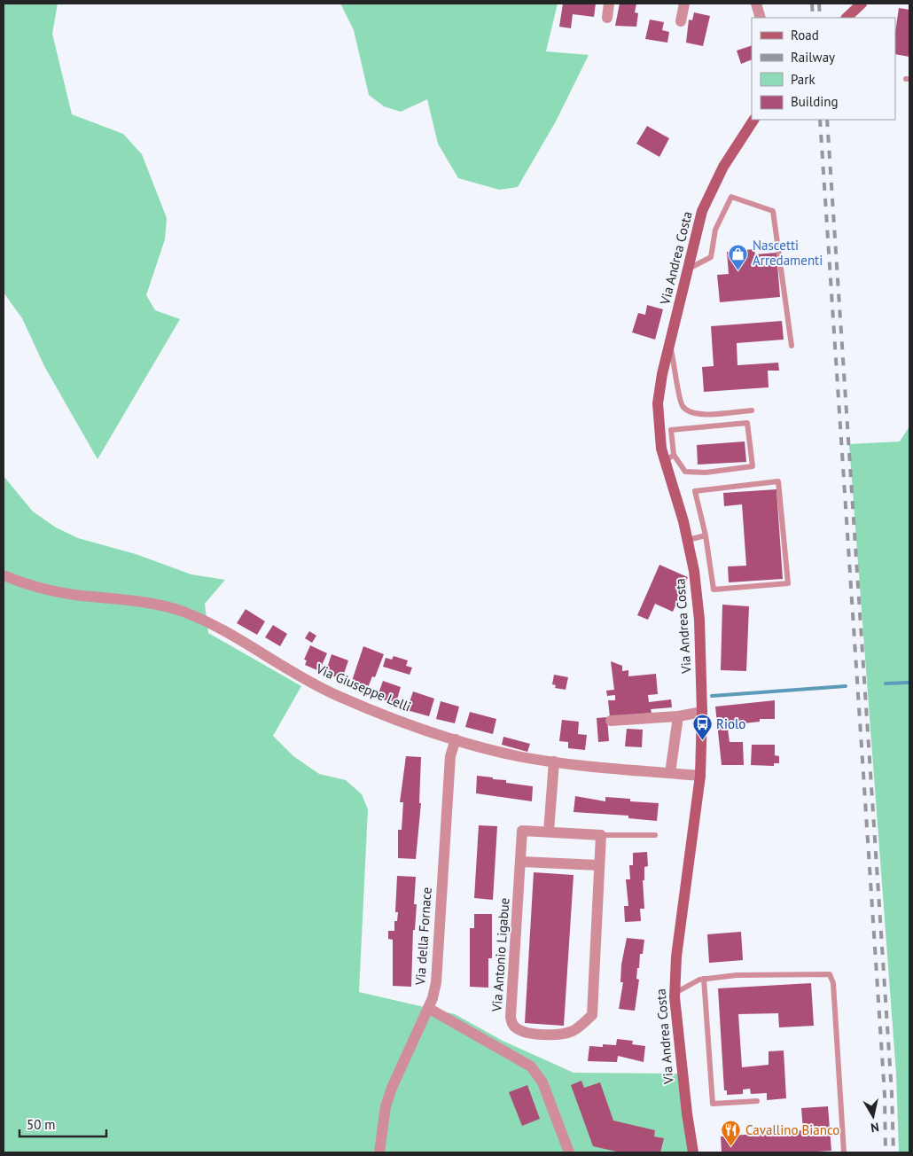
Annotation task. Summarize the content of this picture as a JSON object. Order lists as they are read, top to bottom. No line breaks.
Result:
{"streets":{"main road":["Via Andrea Costa"],"street":["Via Giuseppe Lelli","Via della Fornace","Via Antonio Ligabue"]},"crossings":[["Via Andrea Costa","Via Giuseppe Lelli"],["Via Giuseppe Lelli","Via della Fornace"]],"places":{"shop":["Nascetti Arredamenti"],"bus stop":["Riolo"],"restaurant":["Cavallino Bianco"]},"legend":["Road","Railway","Park","Building"],"scale_bar":"50 m","north":"bottom"}
